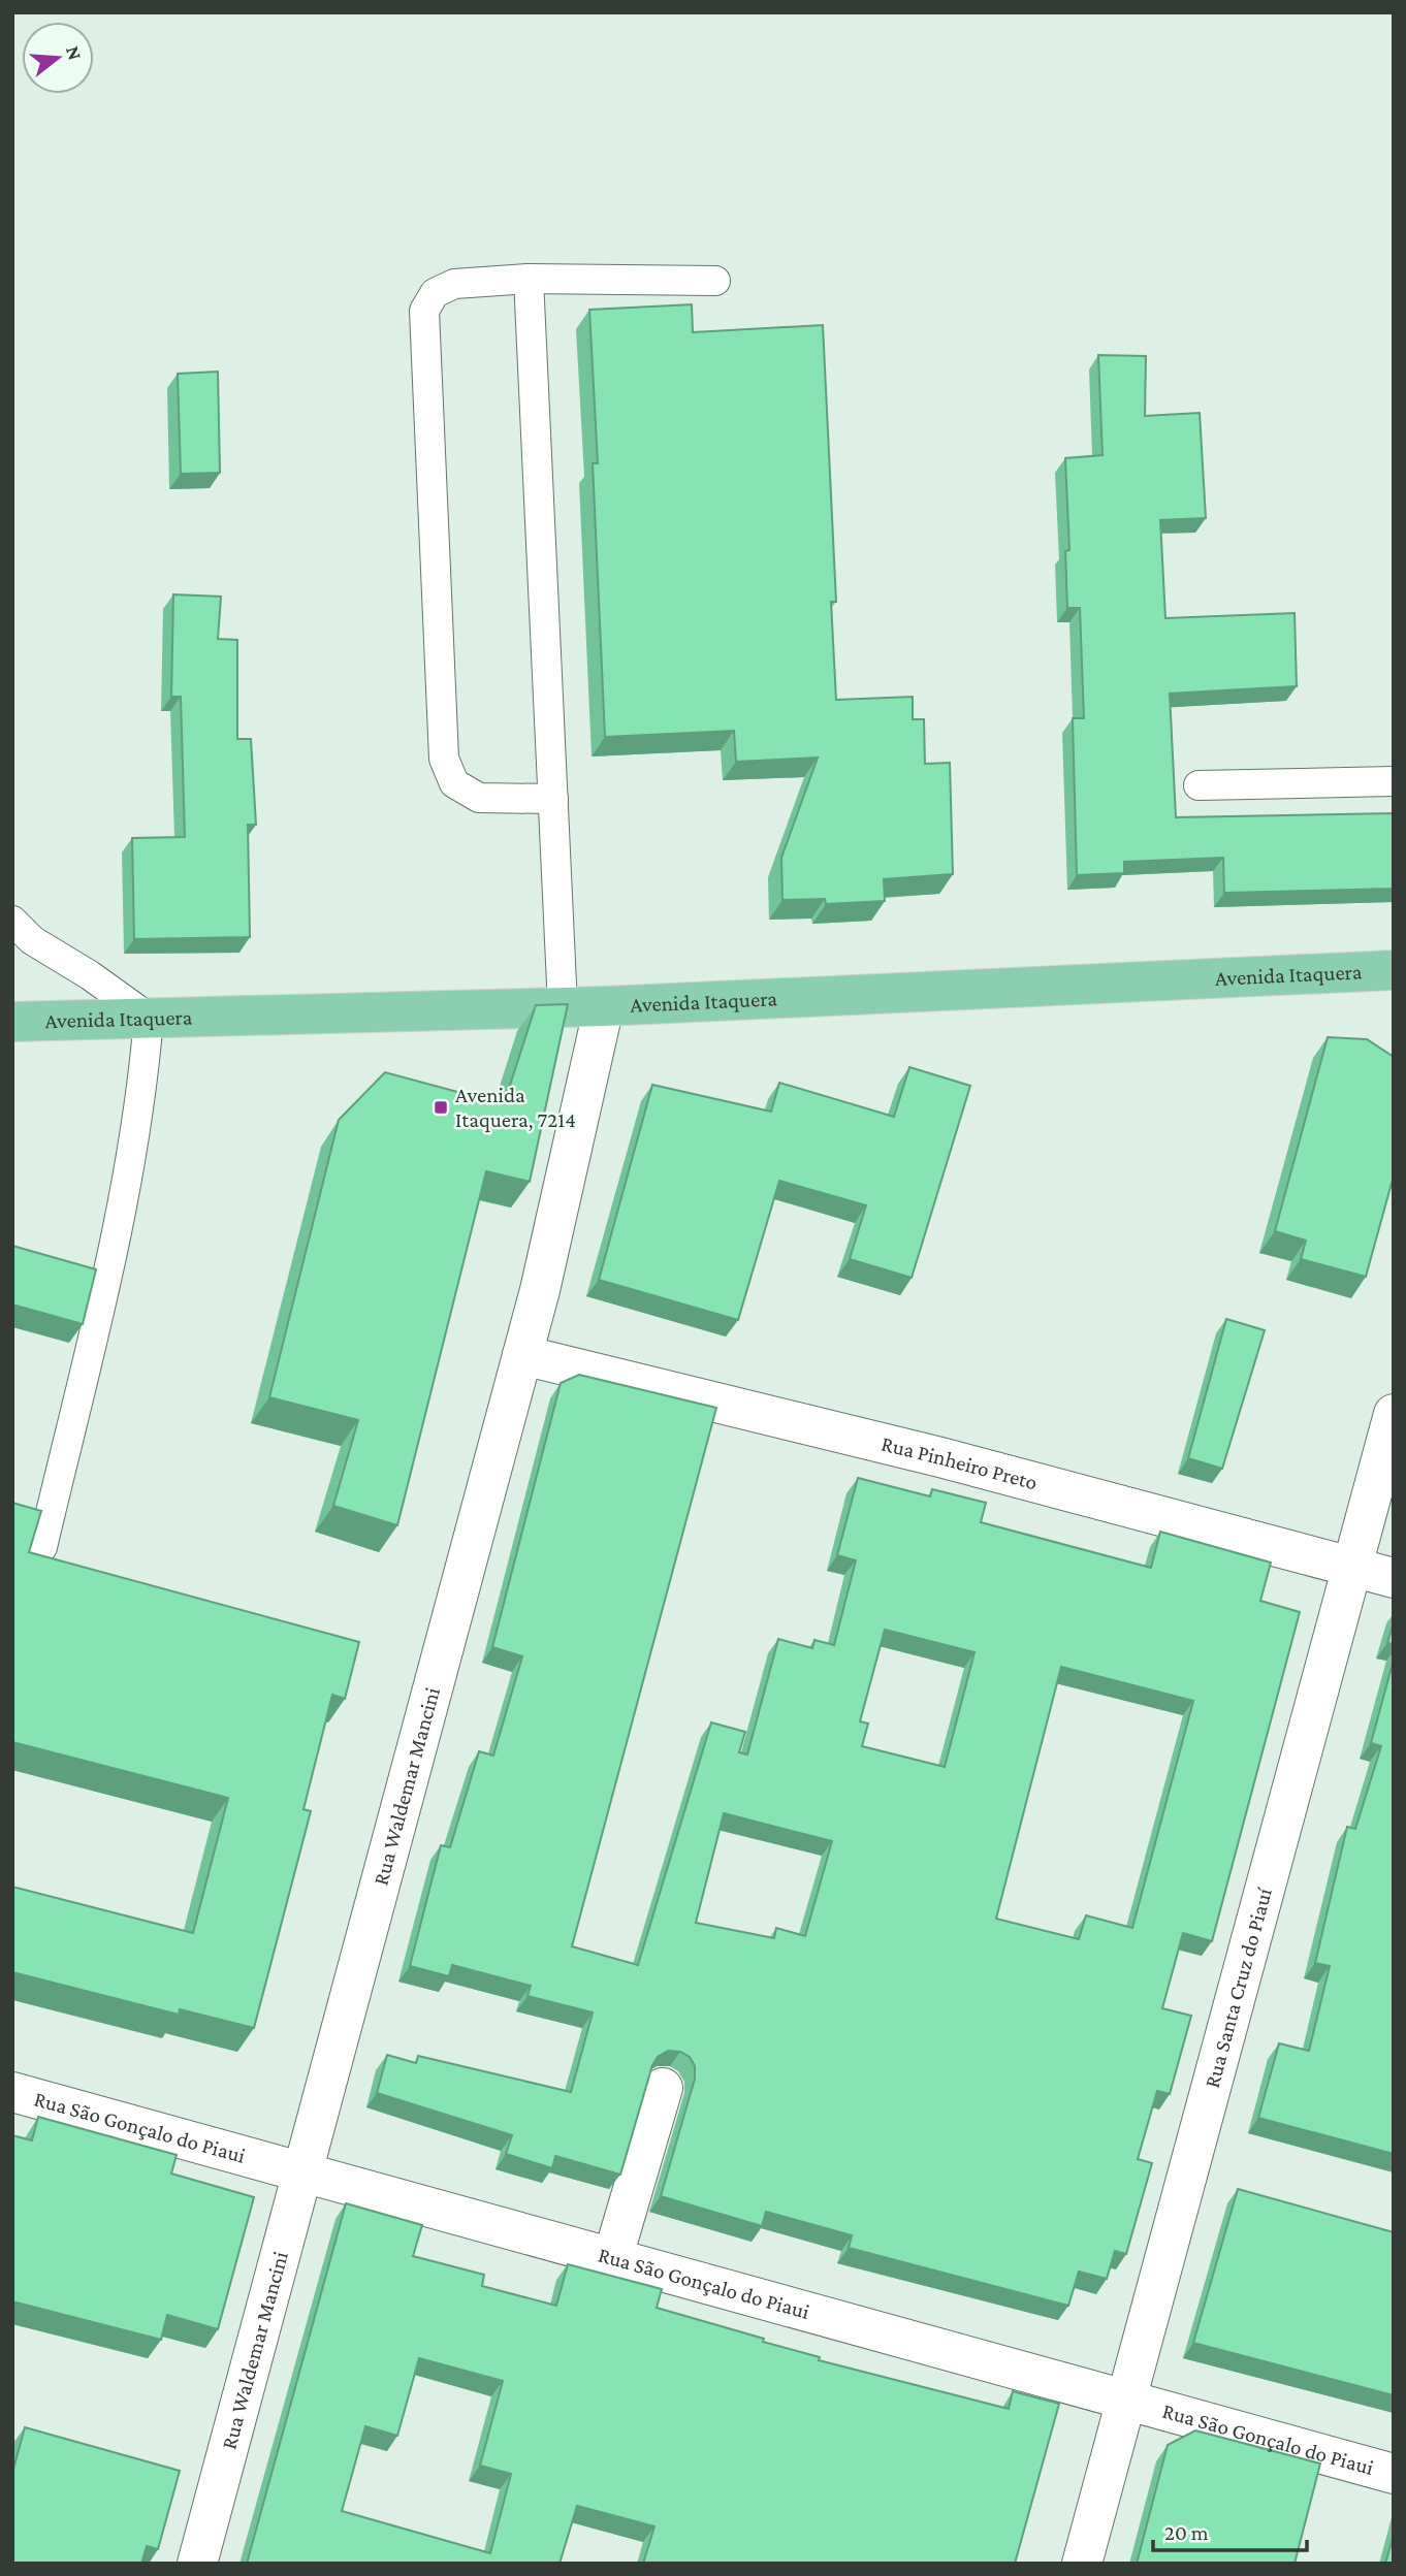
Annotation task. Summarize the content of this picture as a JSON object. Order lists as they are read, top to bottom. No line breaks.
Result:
{"streets":{"main road":["Avenida Itaquera"],"street":["Rua Pinheiro Preto","Rua Waldemar Mancini","Rua Santa Cruz do Piauí","Rua São Gonçalo do Piaui"]},"crossings":[["Avenida Itaquera","Rua Waldemar Mancini"],["Rua Pinheiro Preto","Rua Waldemar Mancini"],["Rua Pinheiro Preto","Rua Santa Cruz do Piauí"],["Rua Waldemar Mancini","Rua São Gonçalo do Piaui"],["Rua Santa Cruz do Piauí","Rua São Gonçalo do Piaui"]],"places":{"transit":["Avenida Itaquera, 7214"]},"scale_bar":"20 m","north":"right"}
